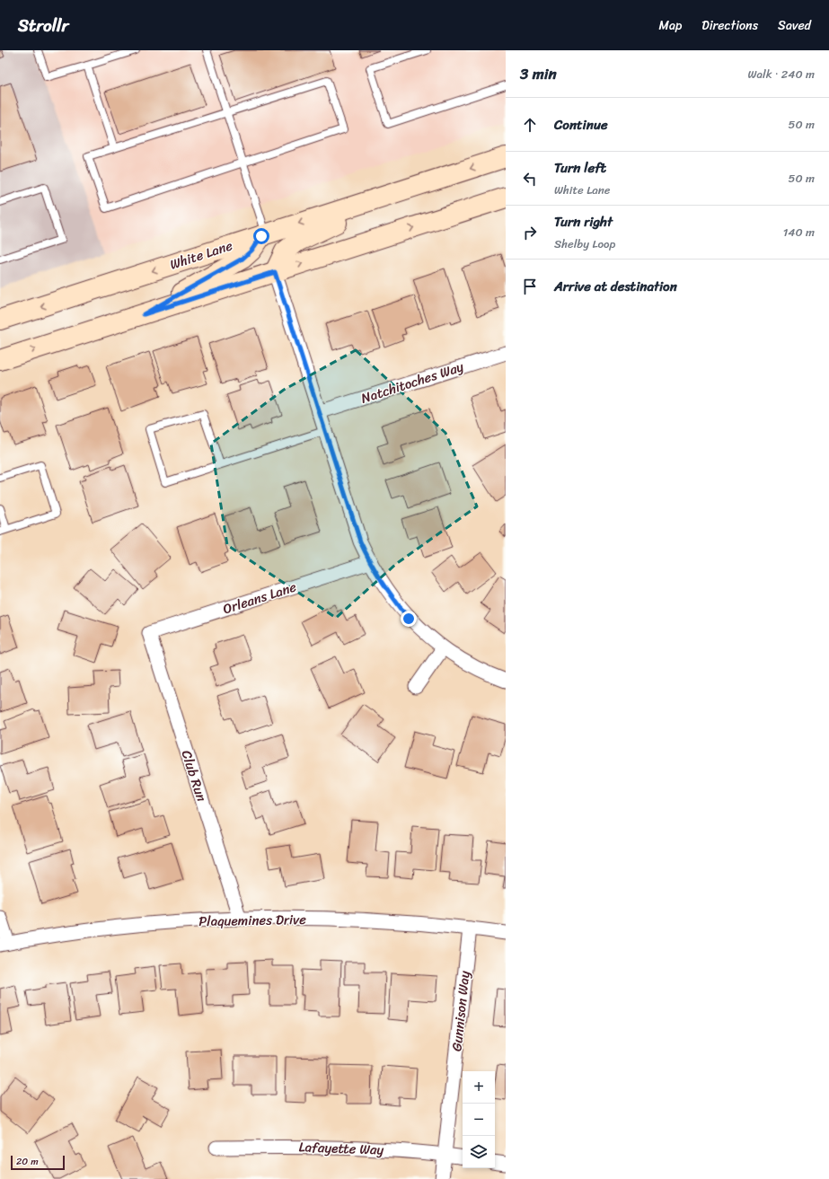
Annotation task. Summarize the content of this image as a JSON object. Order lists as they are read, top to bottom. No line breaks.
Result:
{"streets":{"main road":["White Lane"],"street":["Natchitoches Way","Orleans Lane","Club Run","Plaquemines Drive","Gunnison Way","Lafayette Way"]},"crossings":[["Orleans Lane","Club Run"],["Club Run","Plaquemines Drive"],["Plaquemines Drive","Gunnison Way"],["Gunnison Way","Lafayette Way"]],"scale_bar":"20 m","page":{"header":"Strollr","nav":["Map","Directions","Saved"],"heading":["3 min","Walk · 240 m"],"list":[["Continue","50 m"],["Turn left","White Lane","50 m"],["Turn right","Shelby Loop","140 m"],"Arrive at destination"],"map_buttons":["+","−"],"scale":"20 m"}}
